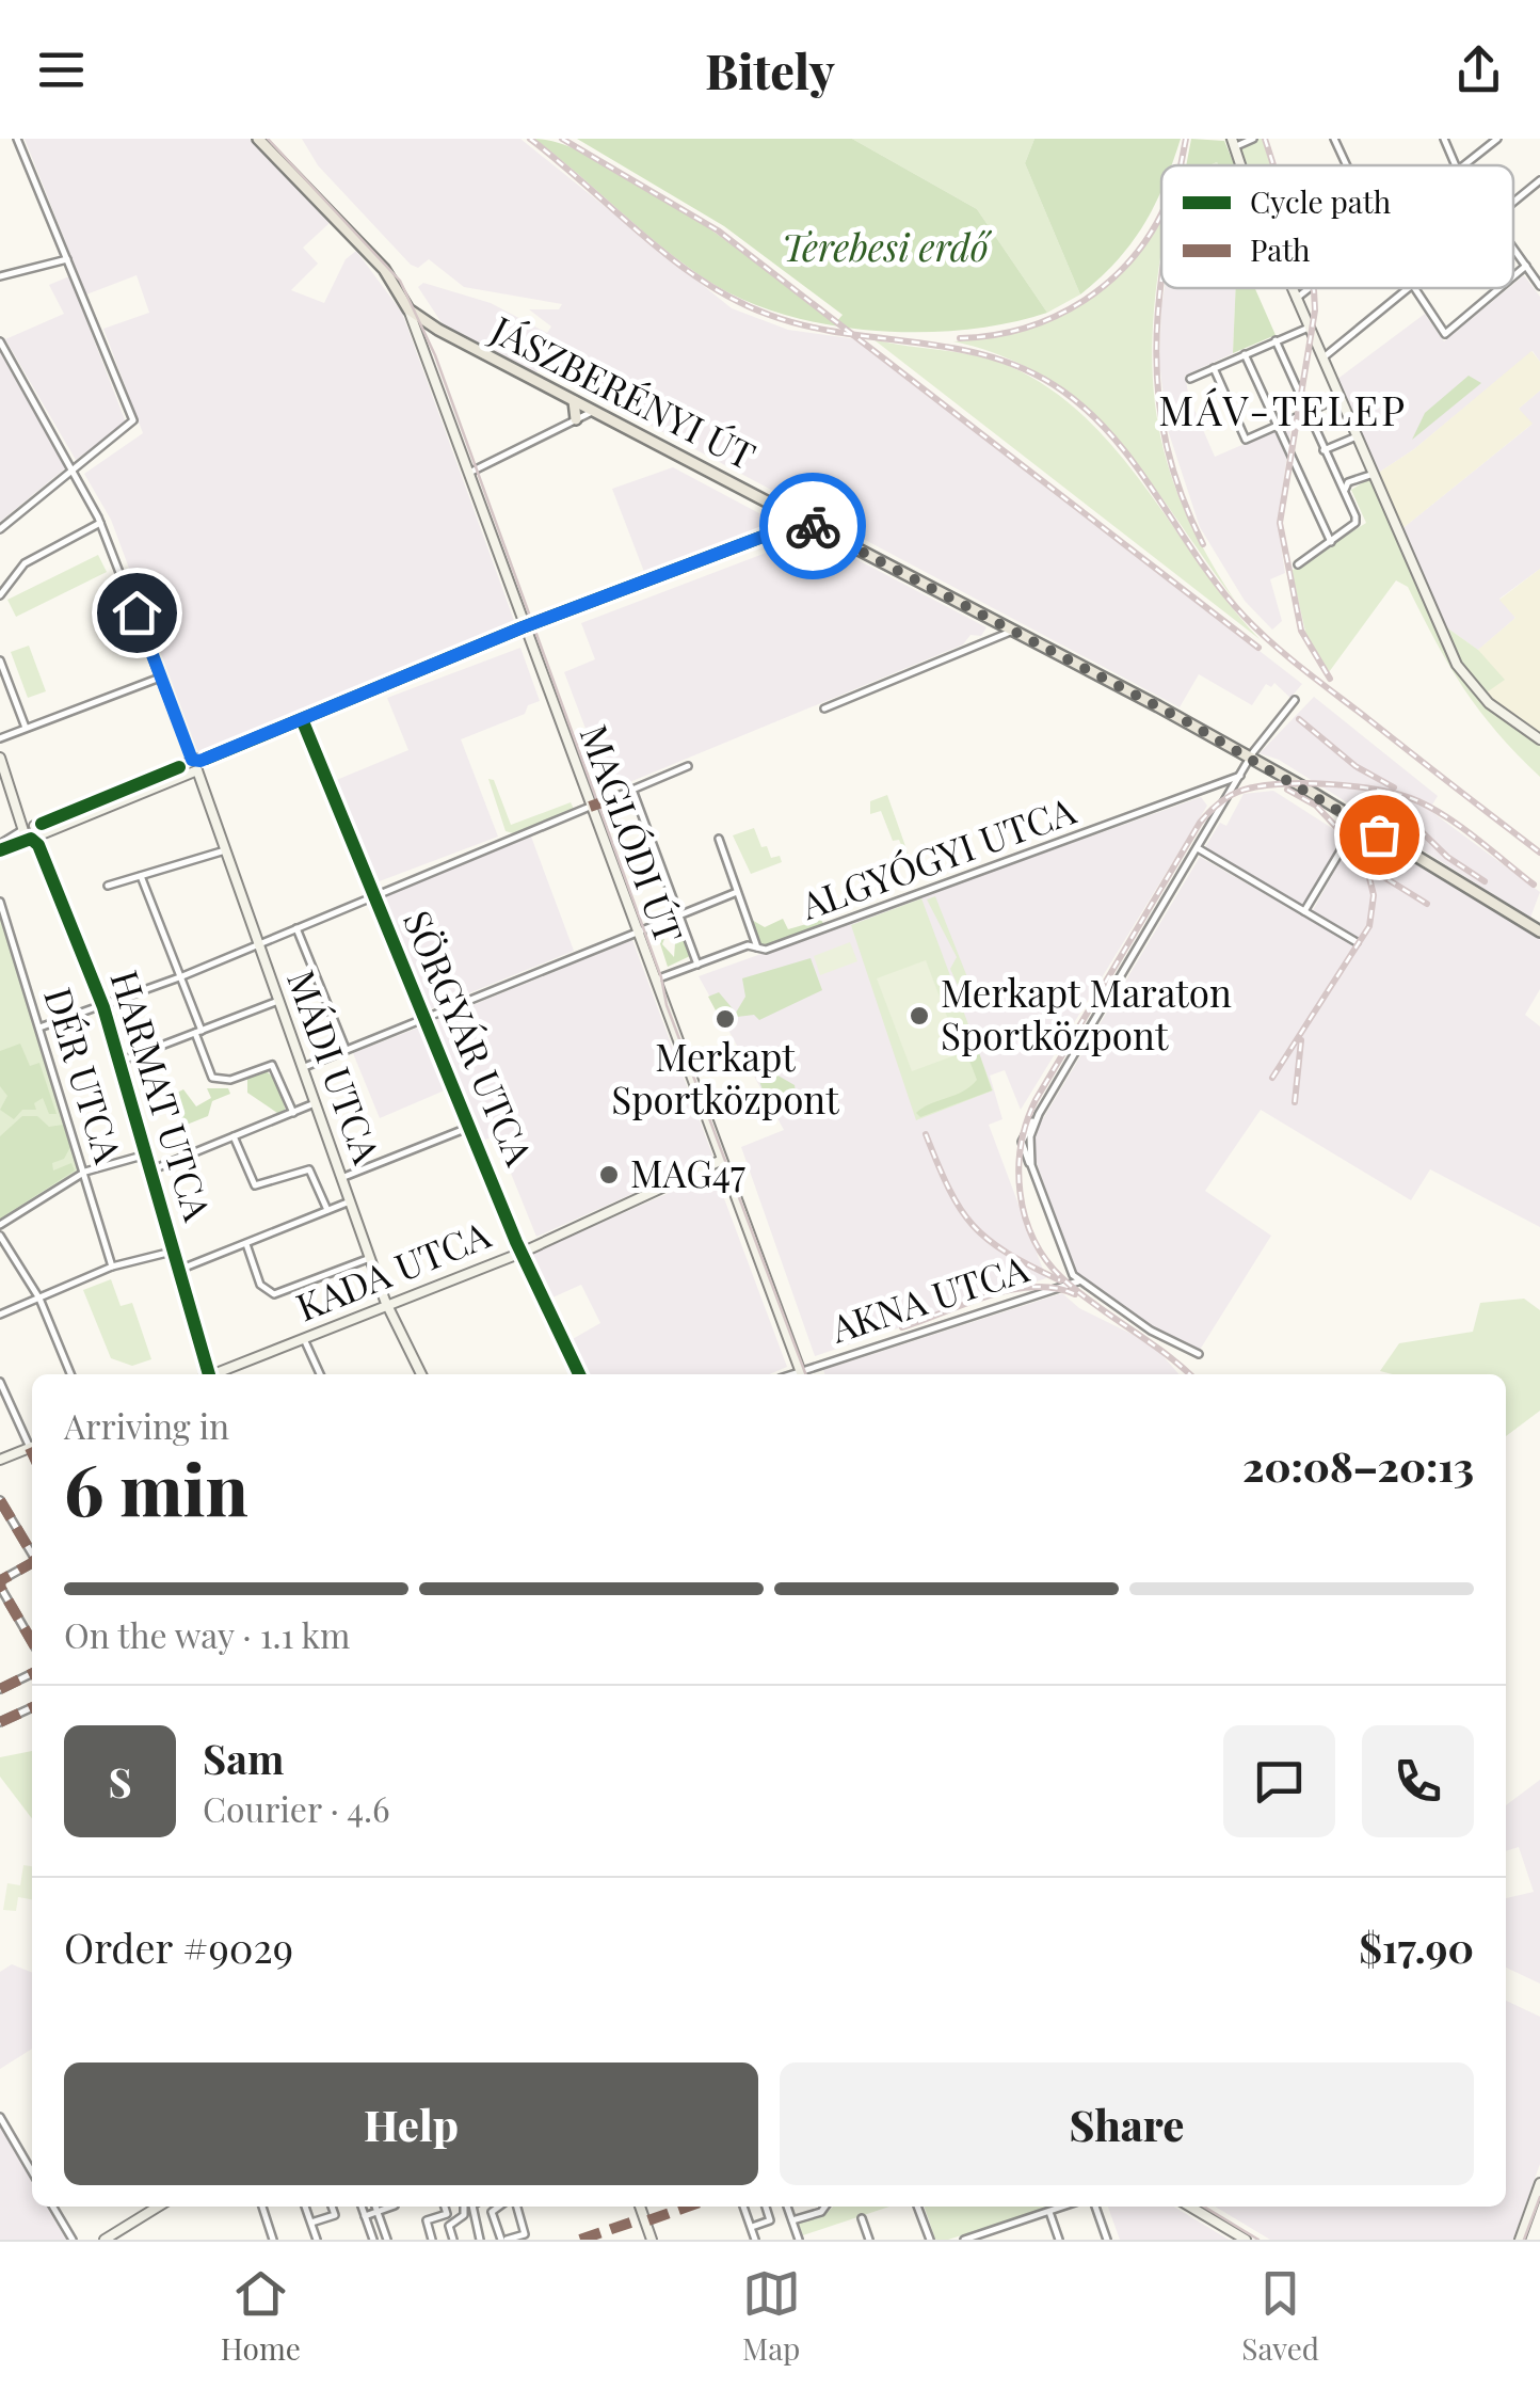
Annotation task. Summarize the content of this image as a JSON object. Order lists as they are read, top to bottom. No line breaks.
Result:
{"streets":{"main road":["JÁSZBERÉNYI ÚT"],"street":["MAGLÓDI ÚT","ALGYÓGYI UTCA","SÖRGYÁR UTCA","MÁDI UTCA","DÉR UTCA","HARMAT UTCA","KADA UTCA","AKNA UTCA"]},"crossings":[["JÁSZBERÉNYI ÚT","MAGLÓDI ÚT"],["MAGLÓDI ÚT","ALGYÓGYI UTCA"],["MAGLÓDI ÚT","KADA UTCA"],["SÖRGYÁR UTCA","KADA UTCA"],["MÁDI UTCA","KADA UTCA"]],"districts":["MÁV-TELEP"],"parks":["Terebesi erdő"],"places":["Merkapt Maraton Sportközpont","Merkapt Sportközpont","MAG47"],"legend":["Cycle path","Path"],"page":{"header":"Bitely","heading":["6 min","Arriving in","20:08–20:13"],"panel":["Sam","Courier · 4.6","Order #9029","$17.90"],"bar":"On the way · 1.1 km","round":"S","buttons":["Help","Share"],"tabs":["Home","Map","Saved"]}}
